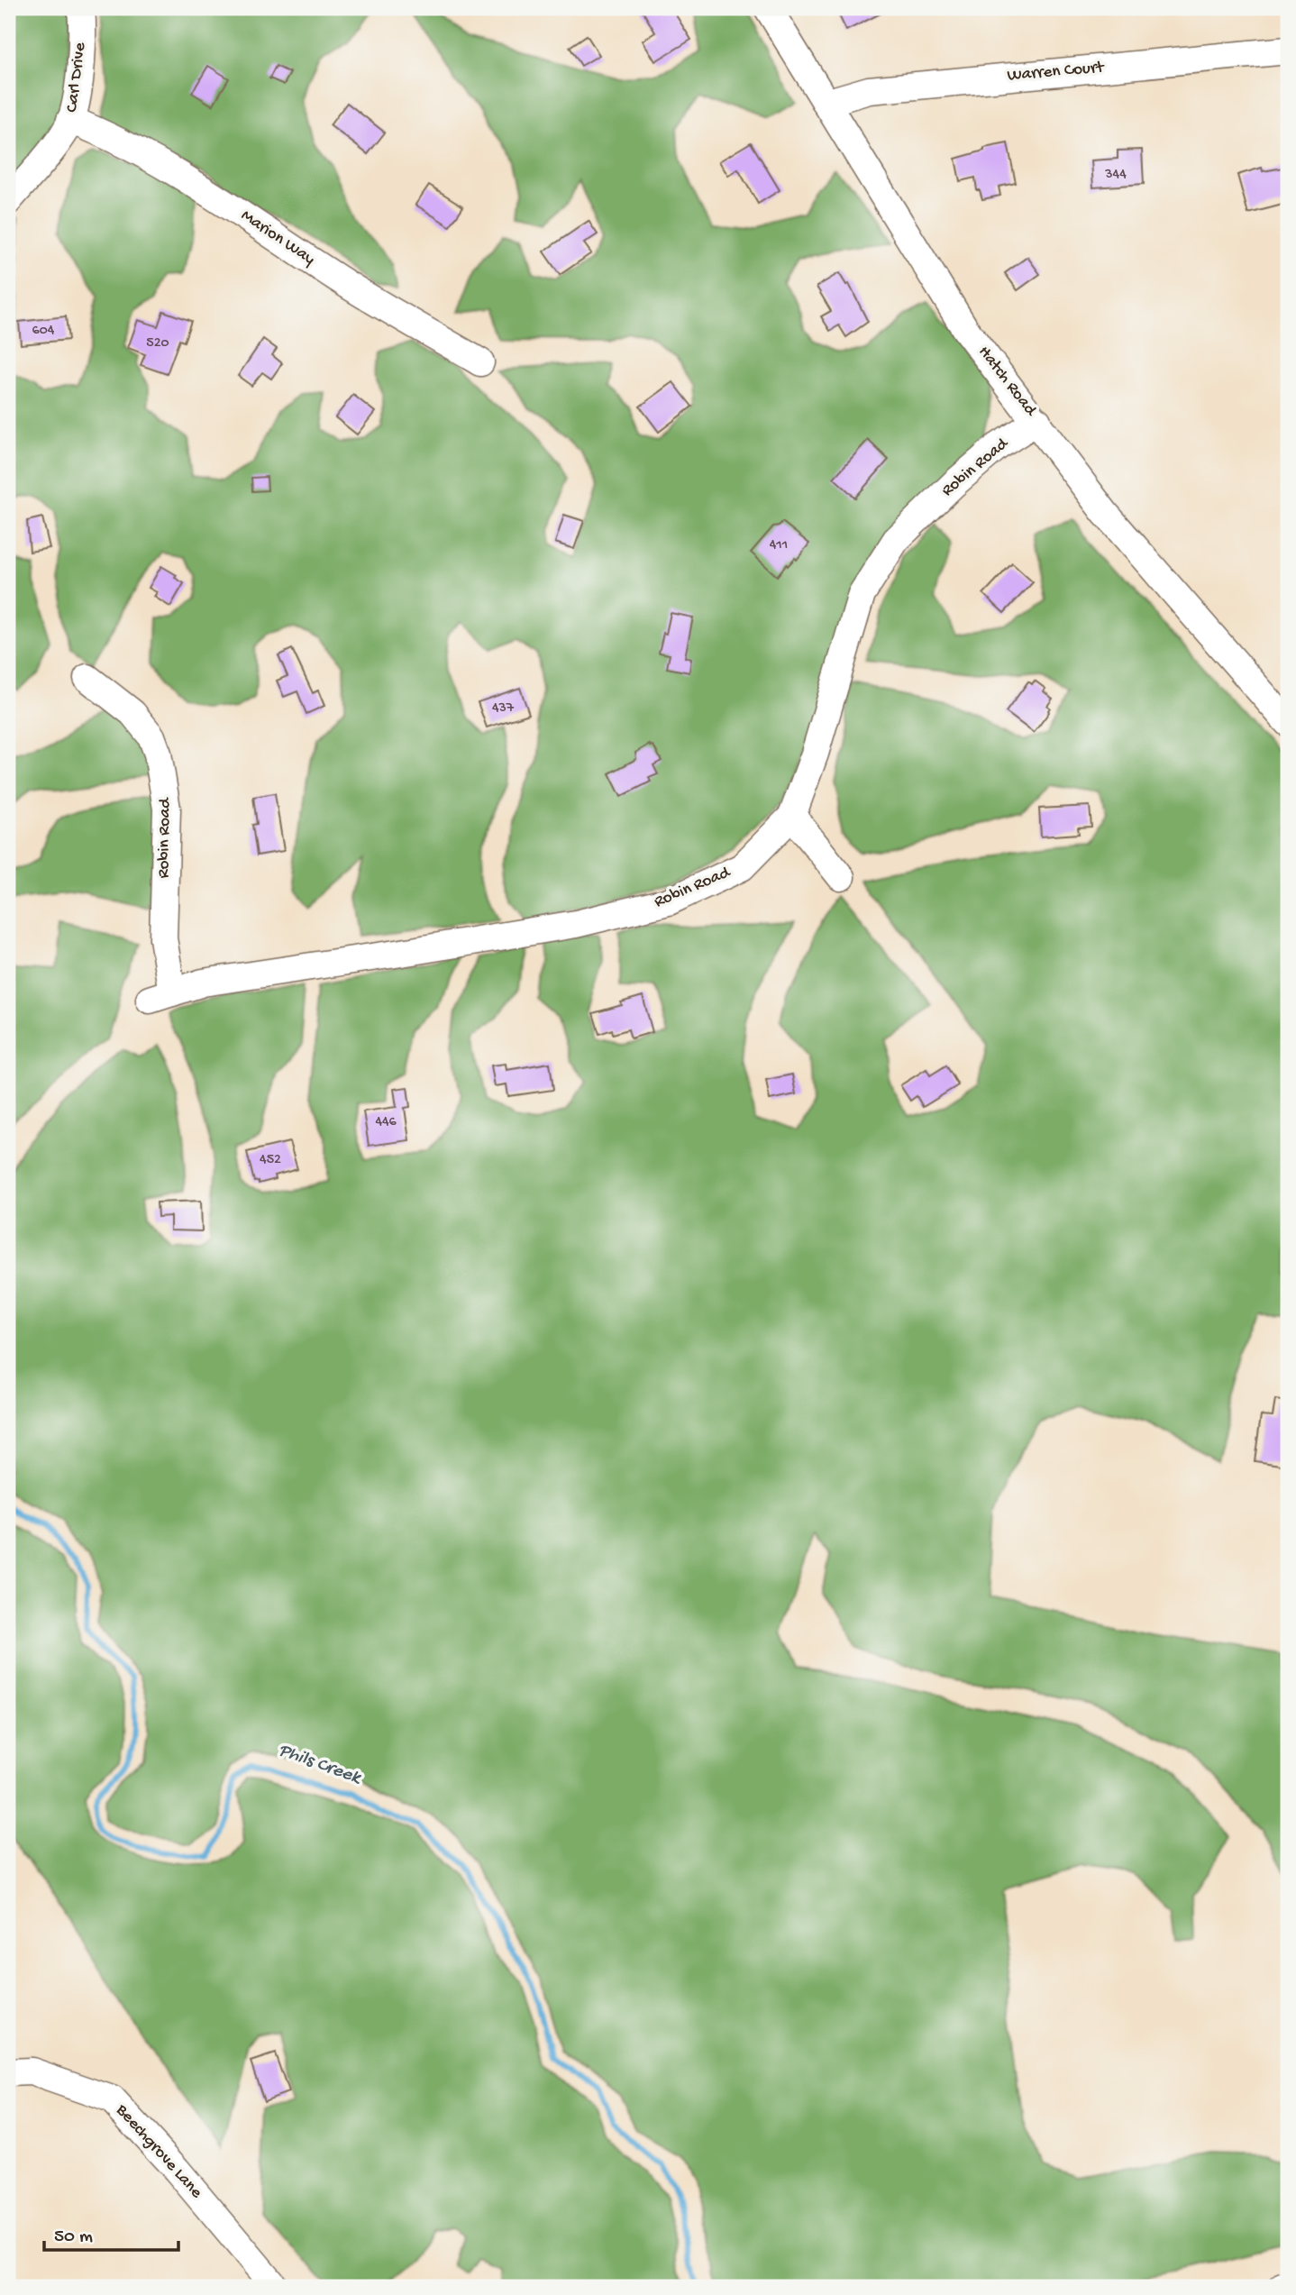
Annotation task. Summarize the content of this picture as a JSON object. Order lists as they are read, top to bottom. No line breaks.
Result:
{"streets":{"street":["Warren Court","Carl Drive","Marion Way","Hatch Road","Robin Road","Beechgrove Lane"]},"crossings":[["Warren Court","Hatch Road"],["Carl Drive","Marion Way"],["Hatch Road","Robin Road"]],"water":["Phils Creek"],"house_numbers":["344","604","520","411","437","446","452"],"scale_bar":"50 m"}
